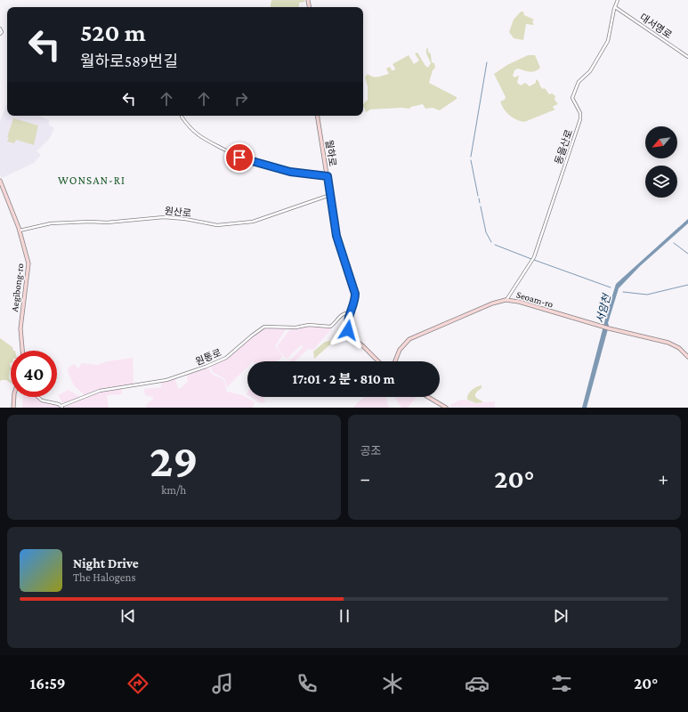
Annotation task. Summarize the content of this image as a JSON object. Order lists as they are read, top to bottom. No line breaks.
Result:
{"streets":{"street":["대서명로","동을산로","월하로","원산로","Aegibong-ro","Seoam-ro","원통로"]},"crossings":[["대서명로","동을산로"],["동을산로","Seoam-ro"],["월하로","원산로"],["월하로","원통로"],["원산로","Aegibong-ro"]],"districts":["WONSAN-RI"],"water":["서암천"],"north":"bottom left","page":{"turn":["520 m","월하로589번길"],"limit":"40","trip":"17:01 · 2 분 · 810 m","tile":[["29","km/h"],"공조"],"heat":["−","20°","+"],"song":["Night Drive","The Halogens"],"tabs":["16:59","20°"]}}
